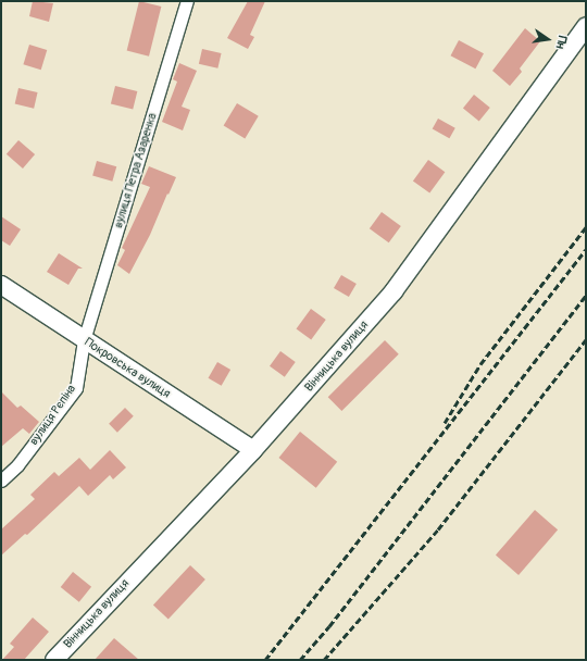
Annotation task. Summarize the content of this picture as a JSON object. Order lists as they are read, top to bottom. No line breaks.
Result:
{"streets":{"street":["вулиця Петра Азаренка","Вінницька вулиця","Покровська вулиця","вулиця Рєпіна"]},"crossings":[["вулиця Петра Азаренка","Покровська вулиця"],["вулиця Петра Азаренка","вулиця Рєпіна"],["Вінницька вулиця","Покровська вулиця"],["Покровська вулиця","вулиця Рєпіна"]],"north":"right"}
